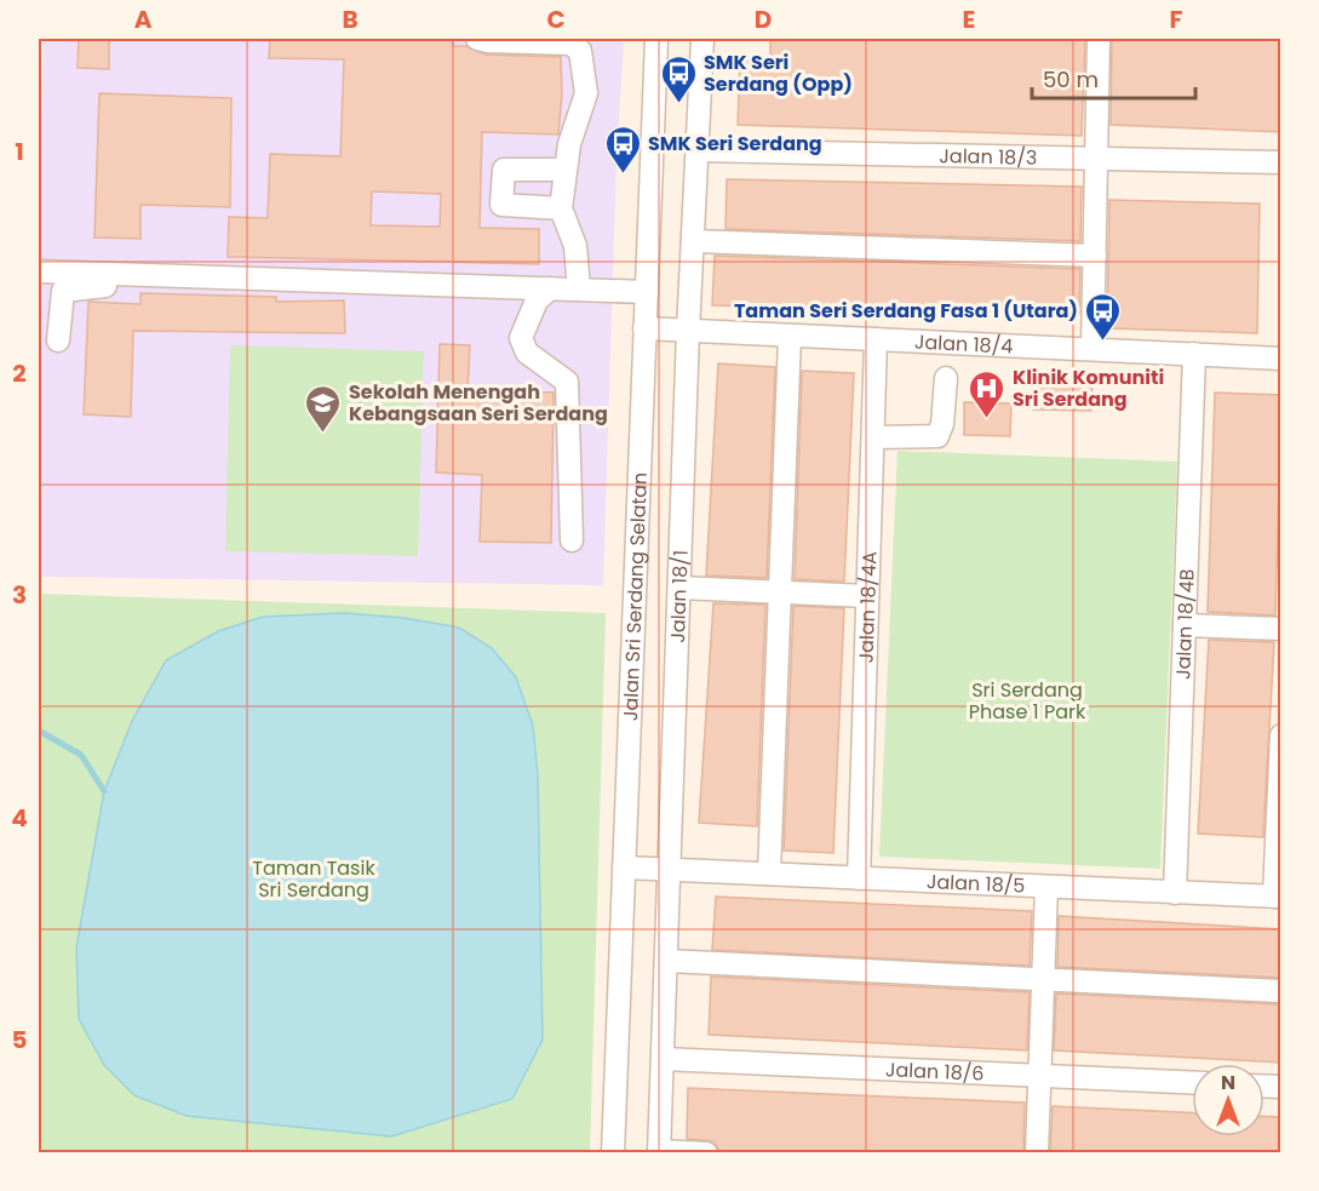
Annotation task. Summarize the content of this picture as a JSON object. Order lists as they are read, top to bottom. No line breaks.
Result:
{"streets":{"street":["Jalan 18/3","Jalan 18/4","Jalan Sri Serdang Selatan","Jalan 18/1","Jalan 18/4A","Jalan 18/4B","Jalan 18/5","Jalan 18/6"]},"crossings":[["Jalan 18/3","Jalan 18/1"],["Jalan 18/4","Jalan Sri Serdang Selatan"],["Jalan 18/4","Jalan 18/1"],["Jalan 18/4","Jalan 18/4A"],["Jalan 18/4","Jalan 18/4B"],["Jalan Sri Serdang Selatan","Jalan 18/5"],["Jalan 18/1","Jalan 18/5"],["Jalan 18/1","Jalan 18/6"],["Jalan 18/4A","Jalan 18/5"],["Jalan 18/4B","Jalan 18/5"]],"parks":["Sri Serdang Phase 1 Park","Taman Tasik Sri Serdang"],"places":{"bus stop":["SMK Seri Serdang (Opp)","SMK Seri Serdang","Taman Seri Serdang Fasa 1 (Utara)"],"hospital":["Klinik Komuniti Sri Serdang"],"school or university":["Sekolah Menengah Kebangsaan Seri Serdang"]},"scale_bar":"50 m","north":"top","grid":{"columns":["A","B","C","D","E","F"],"rows":["1","2","3","4","5"]}}
